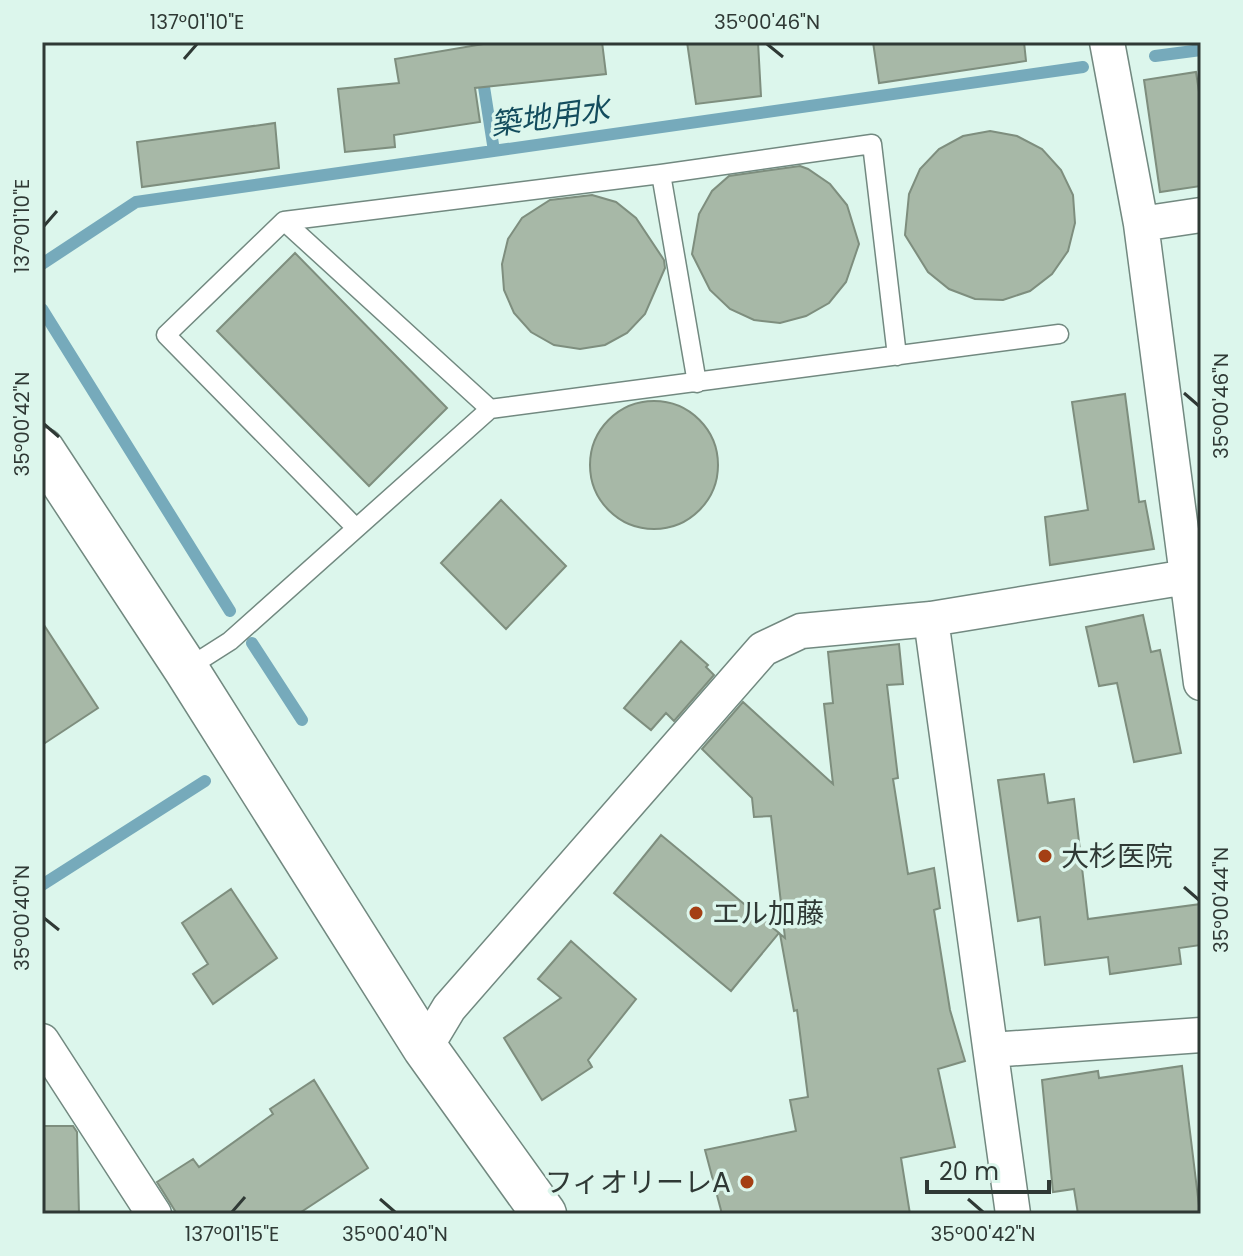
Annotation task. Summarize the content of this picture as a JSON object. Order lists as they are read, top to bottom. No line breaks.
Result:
{"water":["築地用水"],"places":["大杉医院","エル加藤","フィオリーレA"],"scale_bar":"20 m","coordinates":["137°01'10\"E","35°00'46\"N","35°00'42\"N","35°00'44\"N","35°00'40\"N","137°01'15\"E"]}
